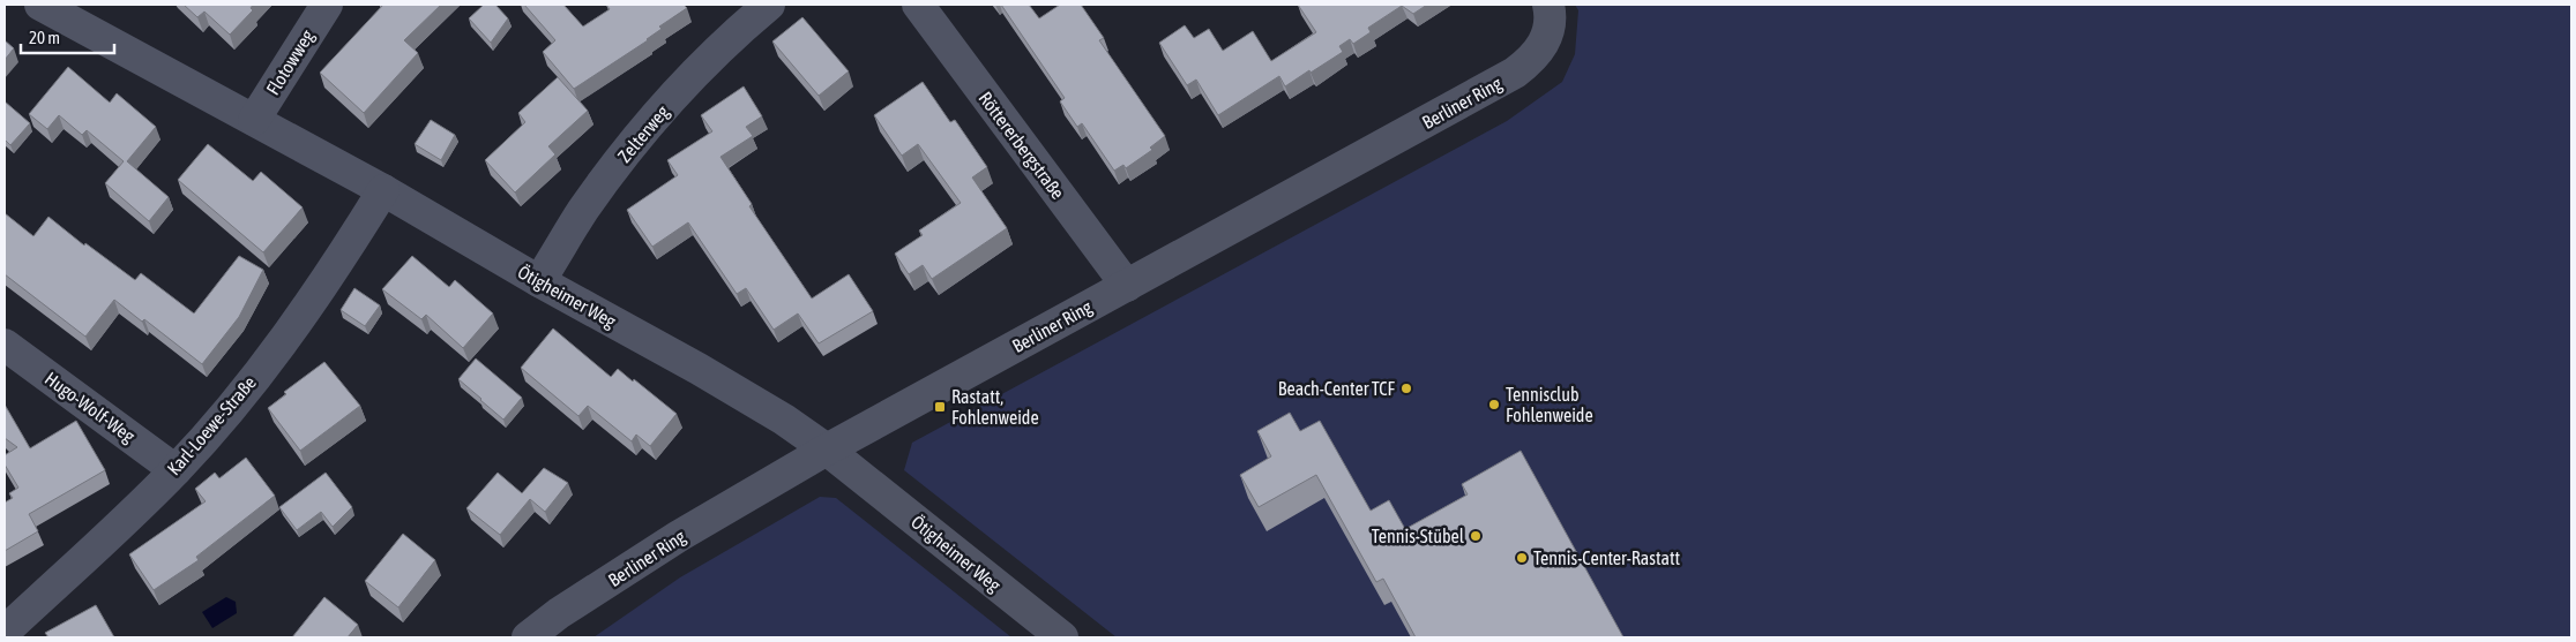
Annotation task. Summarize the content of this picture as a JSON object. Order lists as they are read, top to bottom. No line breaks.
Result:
{"streets":{"street":["Flotowweg","Berliner Ring","Zelterweg","Röttererbergstraße","Ötigheimer Weg","Hugo-Wolf-Weg","Karl-Loewe-Straße"]},"crossings":[["Flotowweg","Ötigheimer Weg"],["Berliner Ring","Röttererbergstraße"],["Berliner Ring","Ötigheimer Weg"],["Zelterweg","Ötigheimer Weg"],["Ötigheimer Weg","Karl-Loewe-Straße"],["Hugo-Wolf-Weg","Karl-Loewe-Straße"]],"places":{"other":["Beach-Center TCF","Tennisclub Fohlenweide","Tennis-Stübel","Tennis-Center-Rastatt"],"transit":["Rastatt, Fohlenweide"]},"scale_bar":"20 m"}
